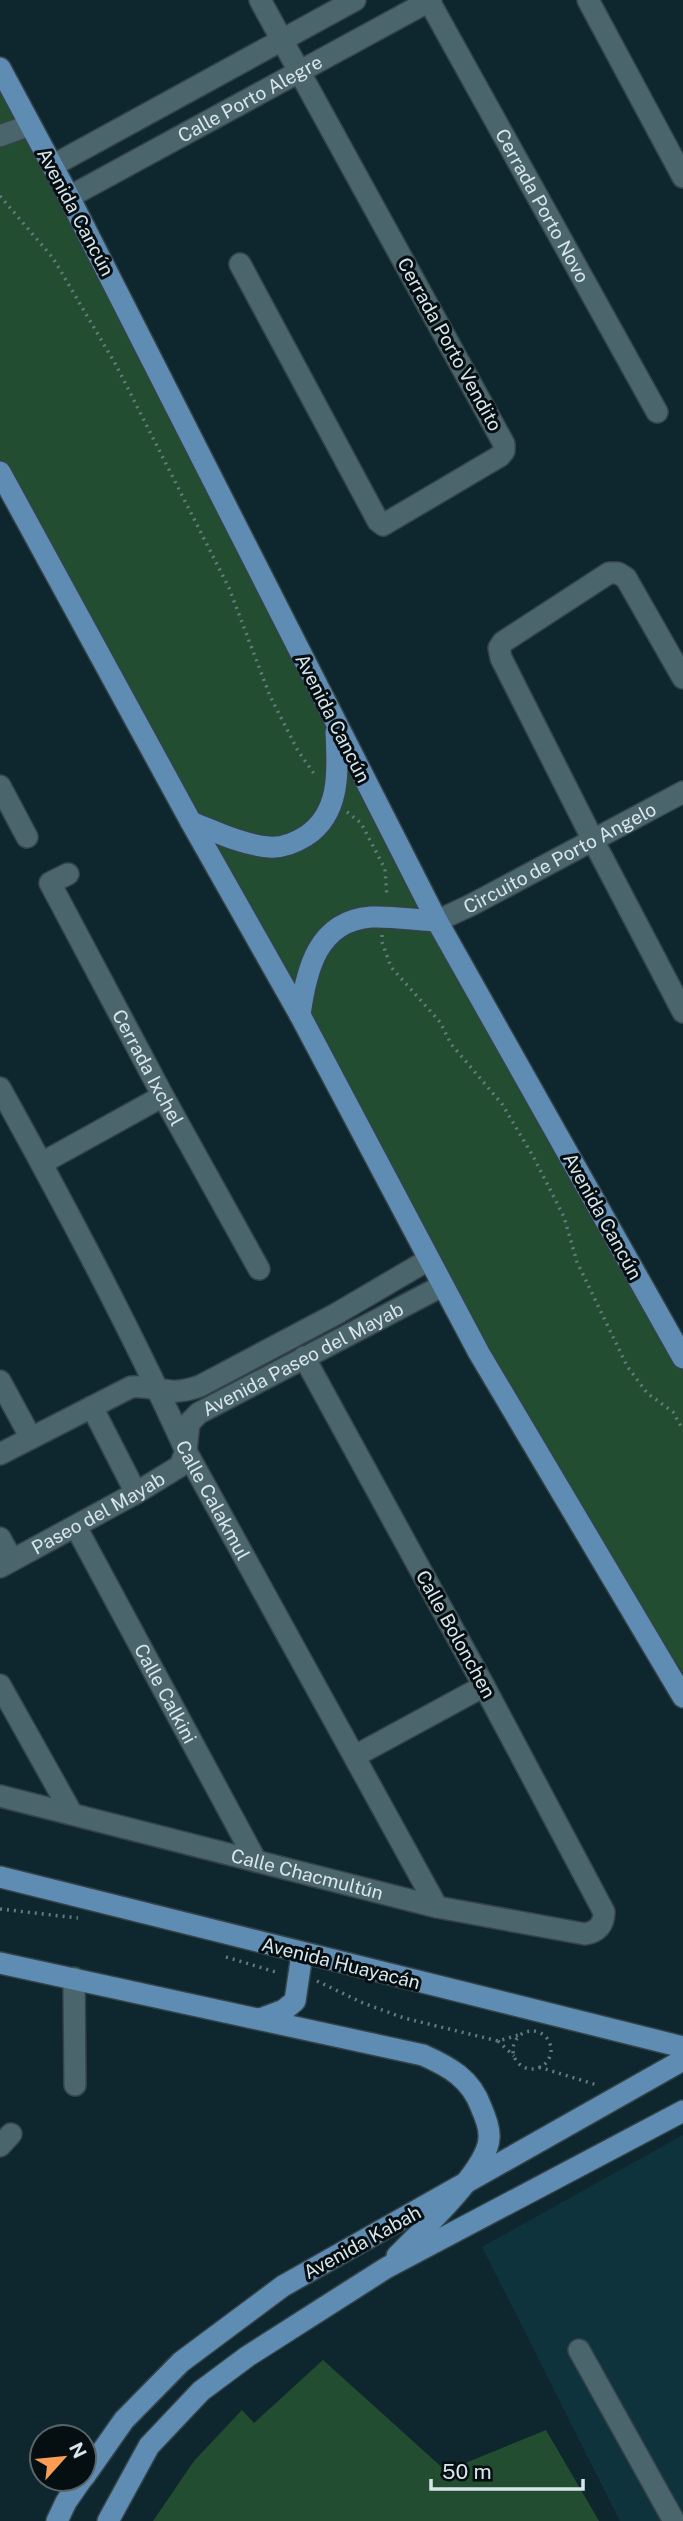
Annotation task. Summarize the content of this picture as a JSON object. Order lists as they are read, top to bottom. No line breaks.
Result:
{"streets":{"main road":["Avenida Cancún","Avenida Huayacán","Avenida Kabah"],"street":["Calle Porto Alegre","Cerrada Porto Novo","Cerrada Porto Vendito","Circuito de Porto Angelo","Cerrada Ixchel","Avenida Paseo del Mayab","Calle Calakmul","Paseo del Mayab","Calle Bolonchen","Calle Calkini","Calle Chacmultún"]},"crossings":[["Calle Porto Alegre","Cerrada Porto Novo"],["Calle Porto Alegre","Avenida Cancún"],["Calle Porto Alegre","Cerrada Porto Vendito"],["Avenida Cancún","Circuito de Porto Angelo"],["Avenida Paseo del Mayab","Calle Calakmul"],["Avenida Paseo del Mayab","Paseo del Mayab"],["Avenida Paseo del Mayab","Calle Bolonchen"],["Calle Calakmul","Paseo del Mayab"],["Calle Calakmul","Calle Chacmultún"],["Paseo del Mayab","Calle Calkini"],["Calle Bolonchen","Calle Chacmultún"],["Calle Calkini","Calle Chacmultún"]],"scale_bar":"50 m","north":"top right"}
